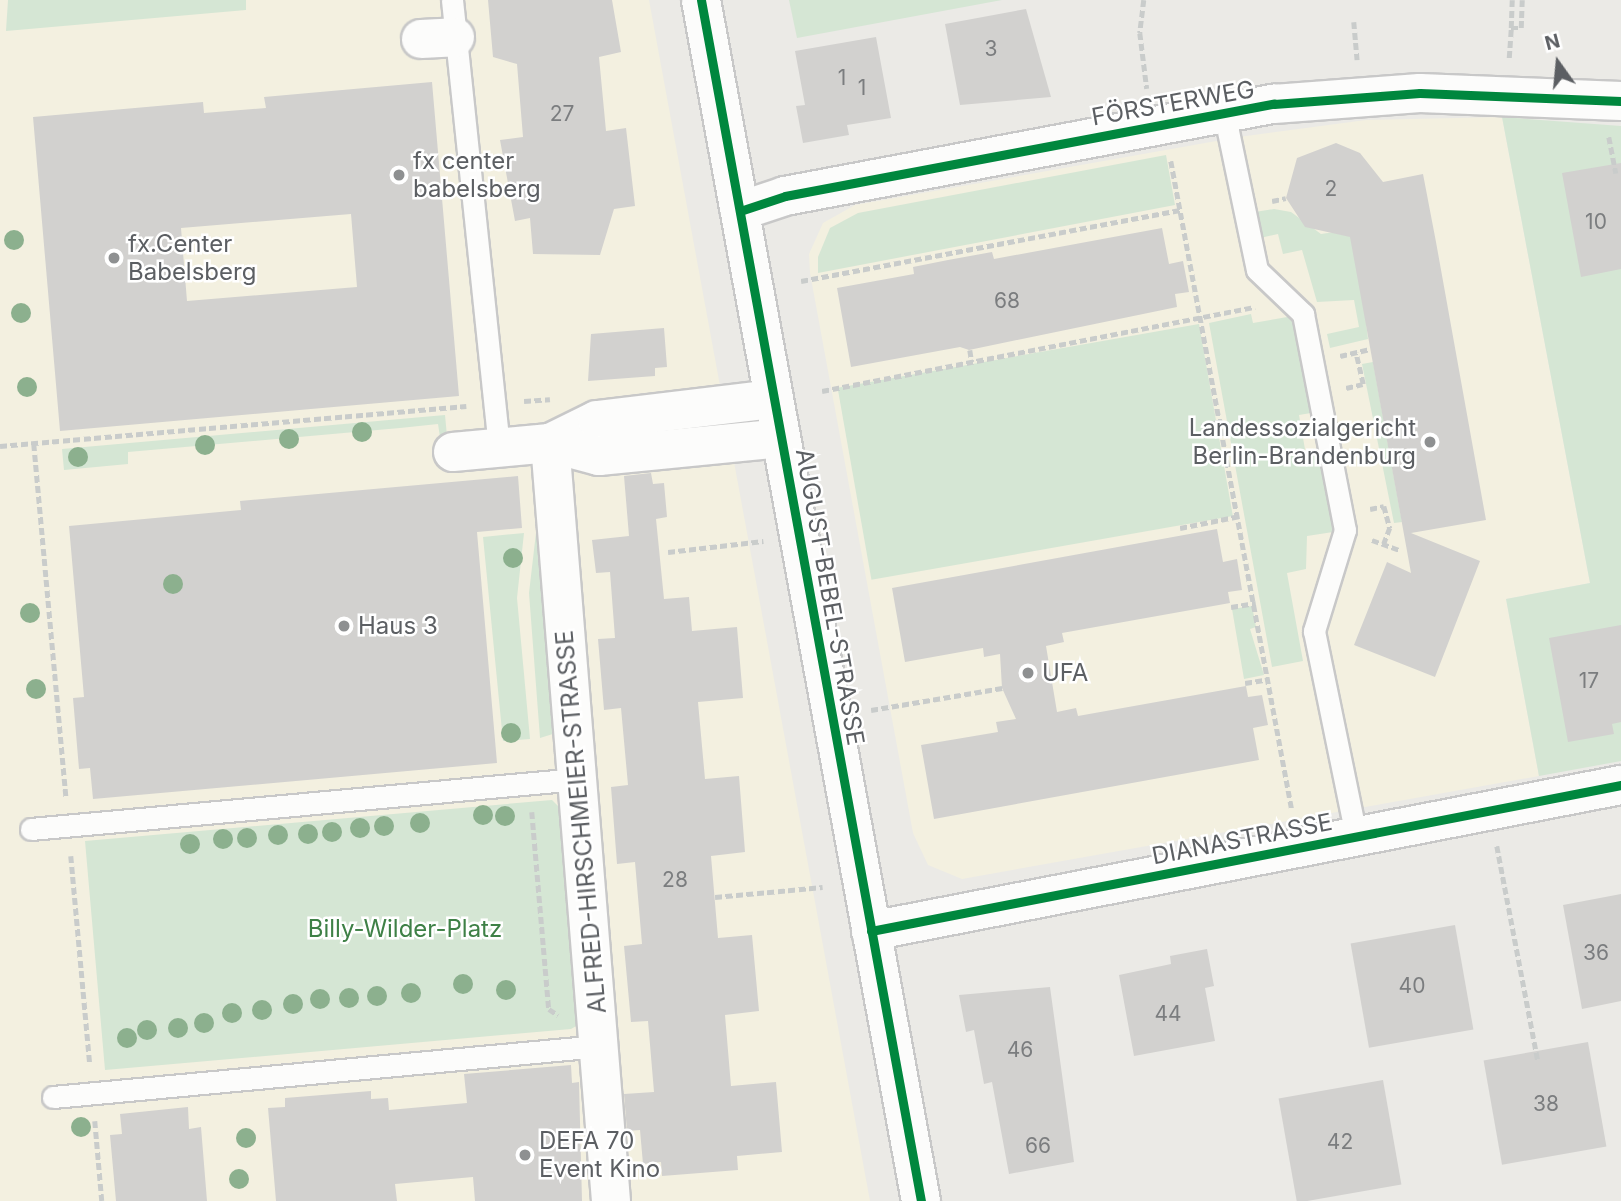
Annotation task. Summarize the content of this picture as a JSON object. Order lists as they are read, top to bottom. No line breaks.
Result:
{"streets":{"street":["FÖRSTERWEG","AUGUST-BEBEL-STRASSE","ALFRED-HIRSCHMEIER-STRASSE","DIANASTRASSE"]},"crossings":[["FÖRSTERWEG","AUGUST-BEBEL-STRASSE"],["AUGUST-BEBEL-STRASSE","DIANASTRASSE"]],"parks":["Billy-Wilder-Platz"],"places":["fx center babelsberg","fx.Center Babelsberg","Landessozialgericht Berlin-Brandenburg","Haus 3","UFA","DEFA 70 Event Kino"],"house_numbers":["3","1","1","27","2","10","68","17","28","36","40","44","46","38","42","66"],"north":"top"}
